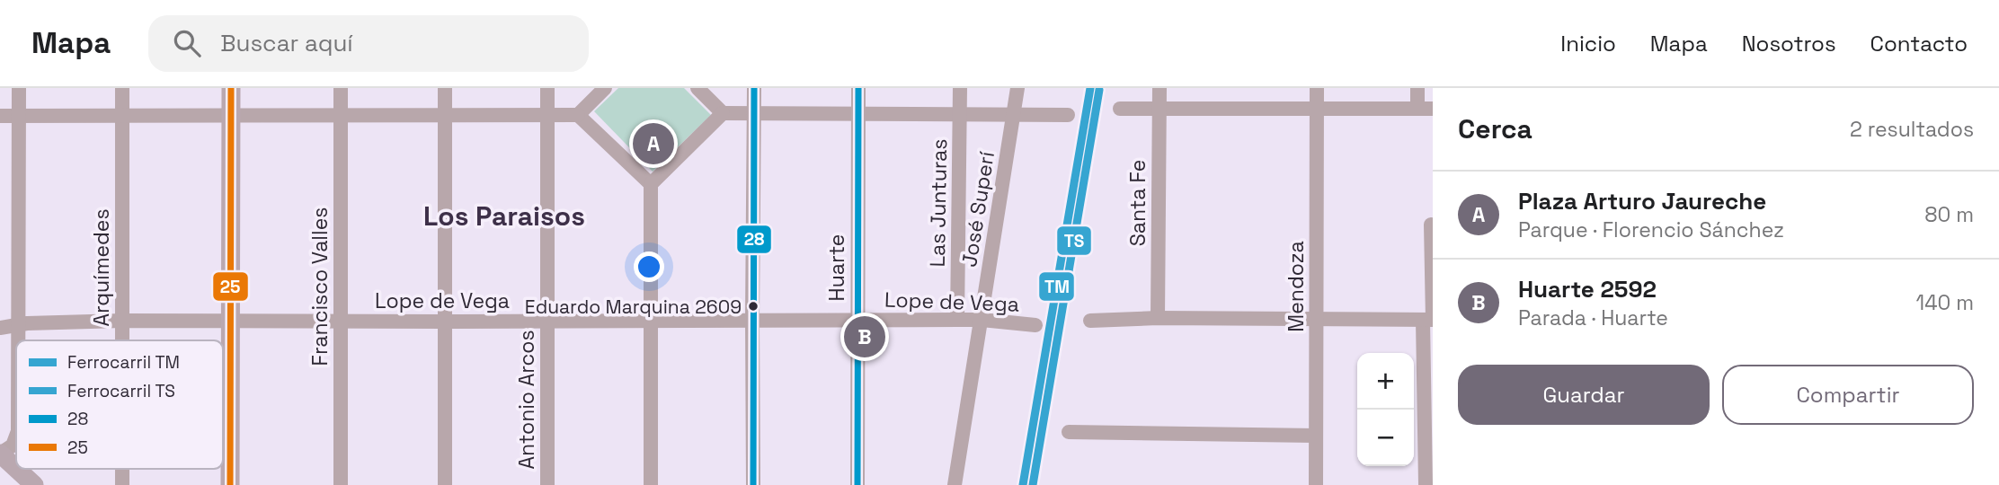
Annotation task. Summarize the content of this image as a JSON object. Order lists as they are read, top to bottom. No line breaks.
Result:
{"streets":{"street":["Las Junturas","Santa Fe","José Superí","Arquímedes","Huarte","Francisco Valles","Mendoza","Lope de Vega","Antonio Arcos"]},"crossings":[["Las Junturas","Lope de Vega"],["José Superí","Lope de Vega"],["Arquímedes","Lope de Vega"],["Huarte","Lope de Vega"],["Francisco Valles","Lope de Vega"],["Lope de Vega","Antonio Arcos"]],"districts":["Los Paraisos"],"places":["Eduardo Marquina 2609"],"lines":["rail line TM","transit line 28","transit line 25","rail line TS"],"legend":["Ferrocarril TM","Ferrocarril TS","28","25"],"page":{"header":"Mapa","search":"Buscar aquí","nav":["Inicio","Mapa","Nosotros","Contacto"],"heading":["Cerca","2 resultados"],"pins":["A","B"],"list":[{"mark":"A","name":"Plaza Arturo Jaureche","note":"Parque · Florencio Sánchez","value":"80 m"},{"mark":"B","name":"Huarte 2592","note":"Parada · Huarte","value":"140 m"}],"buttons":["Guardar","Compartir"],"map_buttons":["+","−"]}}
